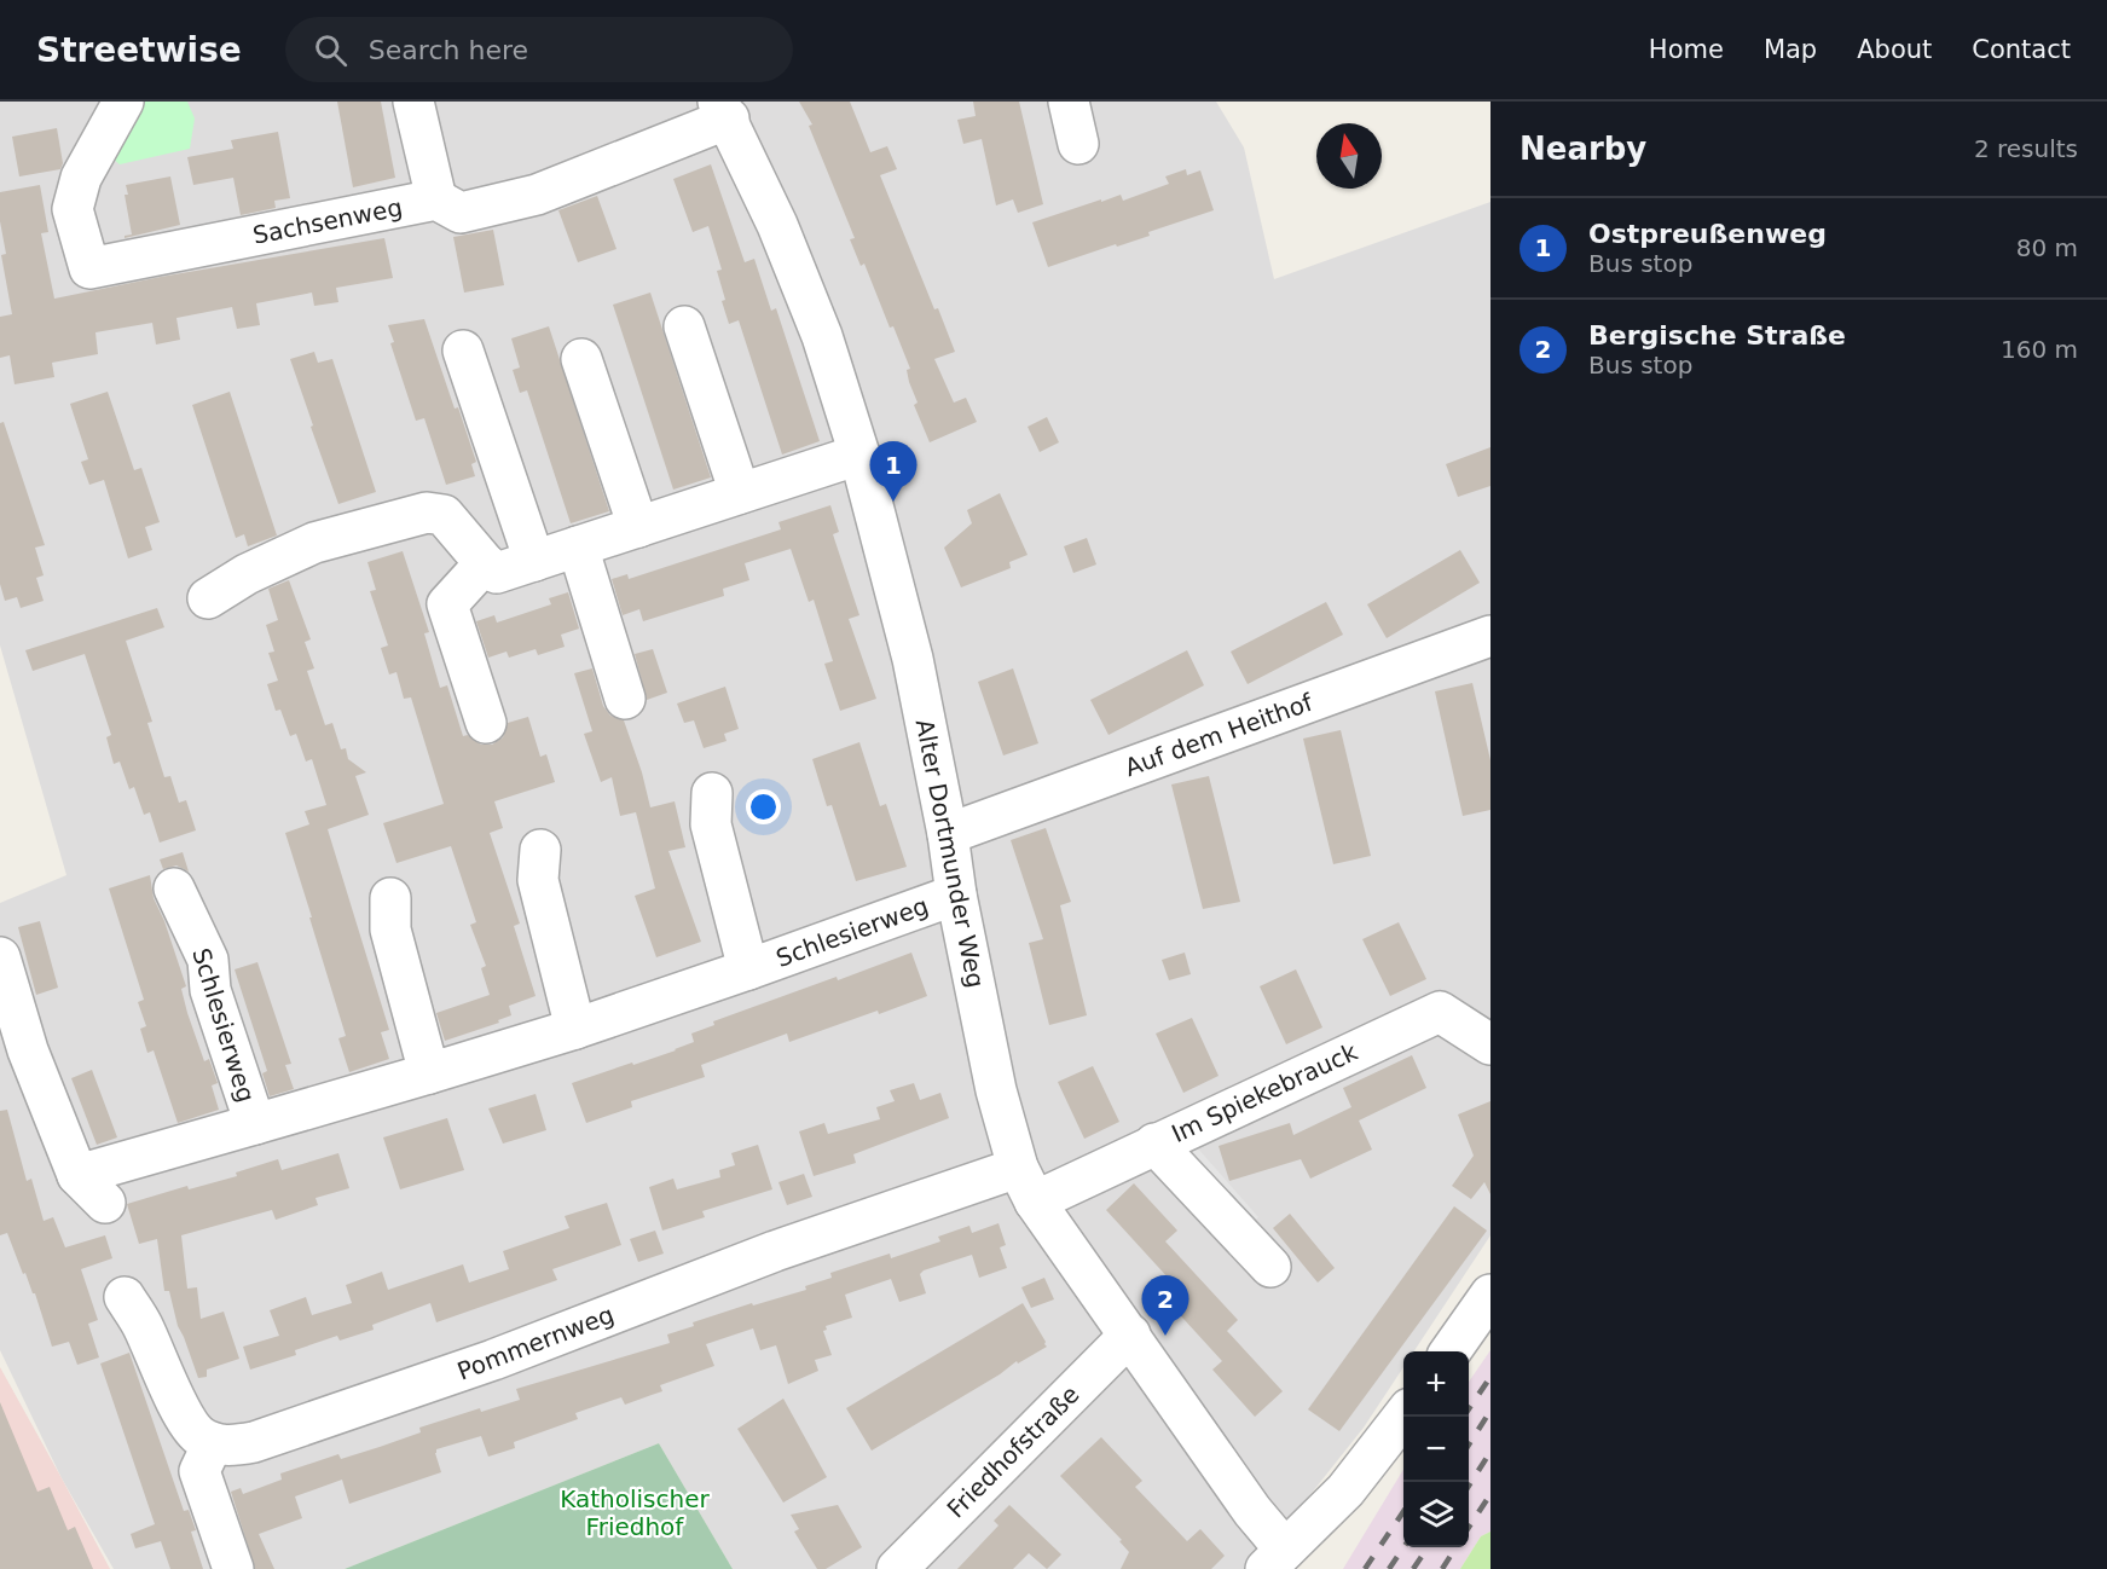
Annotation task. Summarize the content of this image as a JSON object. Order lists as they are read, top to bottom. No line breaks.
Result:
{"streets":{"street":["Sachsenweg","Auf dem Heithof","Alter Dortmunder Weg","Schlesierweg","Im Spiekebrauck","Pommernweg","Friedhofstraße"]},"crossings":[["Sachsenweg","Alter Dortmunder Weg"],["Auf dem Heithof","Alter Dortmunder Weg"],["Alter Dortmunder Weg","Schlesierweg"],["Alter Dortmunder Weg","Im Spiekebrauck"],["Alter Dortmunder Weg","Pommernweg"],["Alter Dortmunder Weg","Friedhofstraße"],["Im Spiekebrauck","Pommernweg"]],"parks":["Katholischer Friedhof"],"north":"top","page":{"header":"Streetwise","search":"Search here","nav":["Home","Map","About","Contact"],"heading":["Nearby","2 results"],"list":[{"mark":"1","name":"Ostpreußenweg","note":"Bus stop","value":"80 m"},{"mark":"2","name":"Bergische Straße","note":"Bus stop","value":"160 m"}],"pins":["1","2"],"map_buttons":["+","−"]}}
